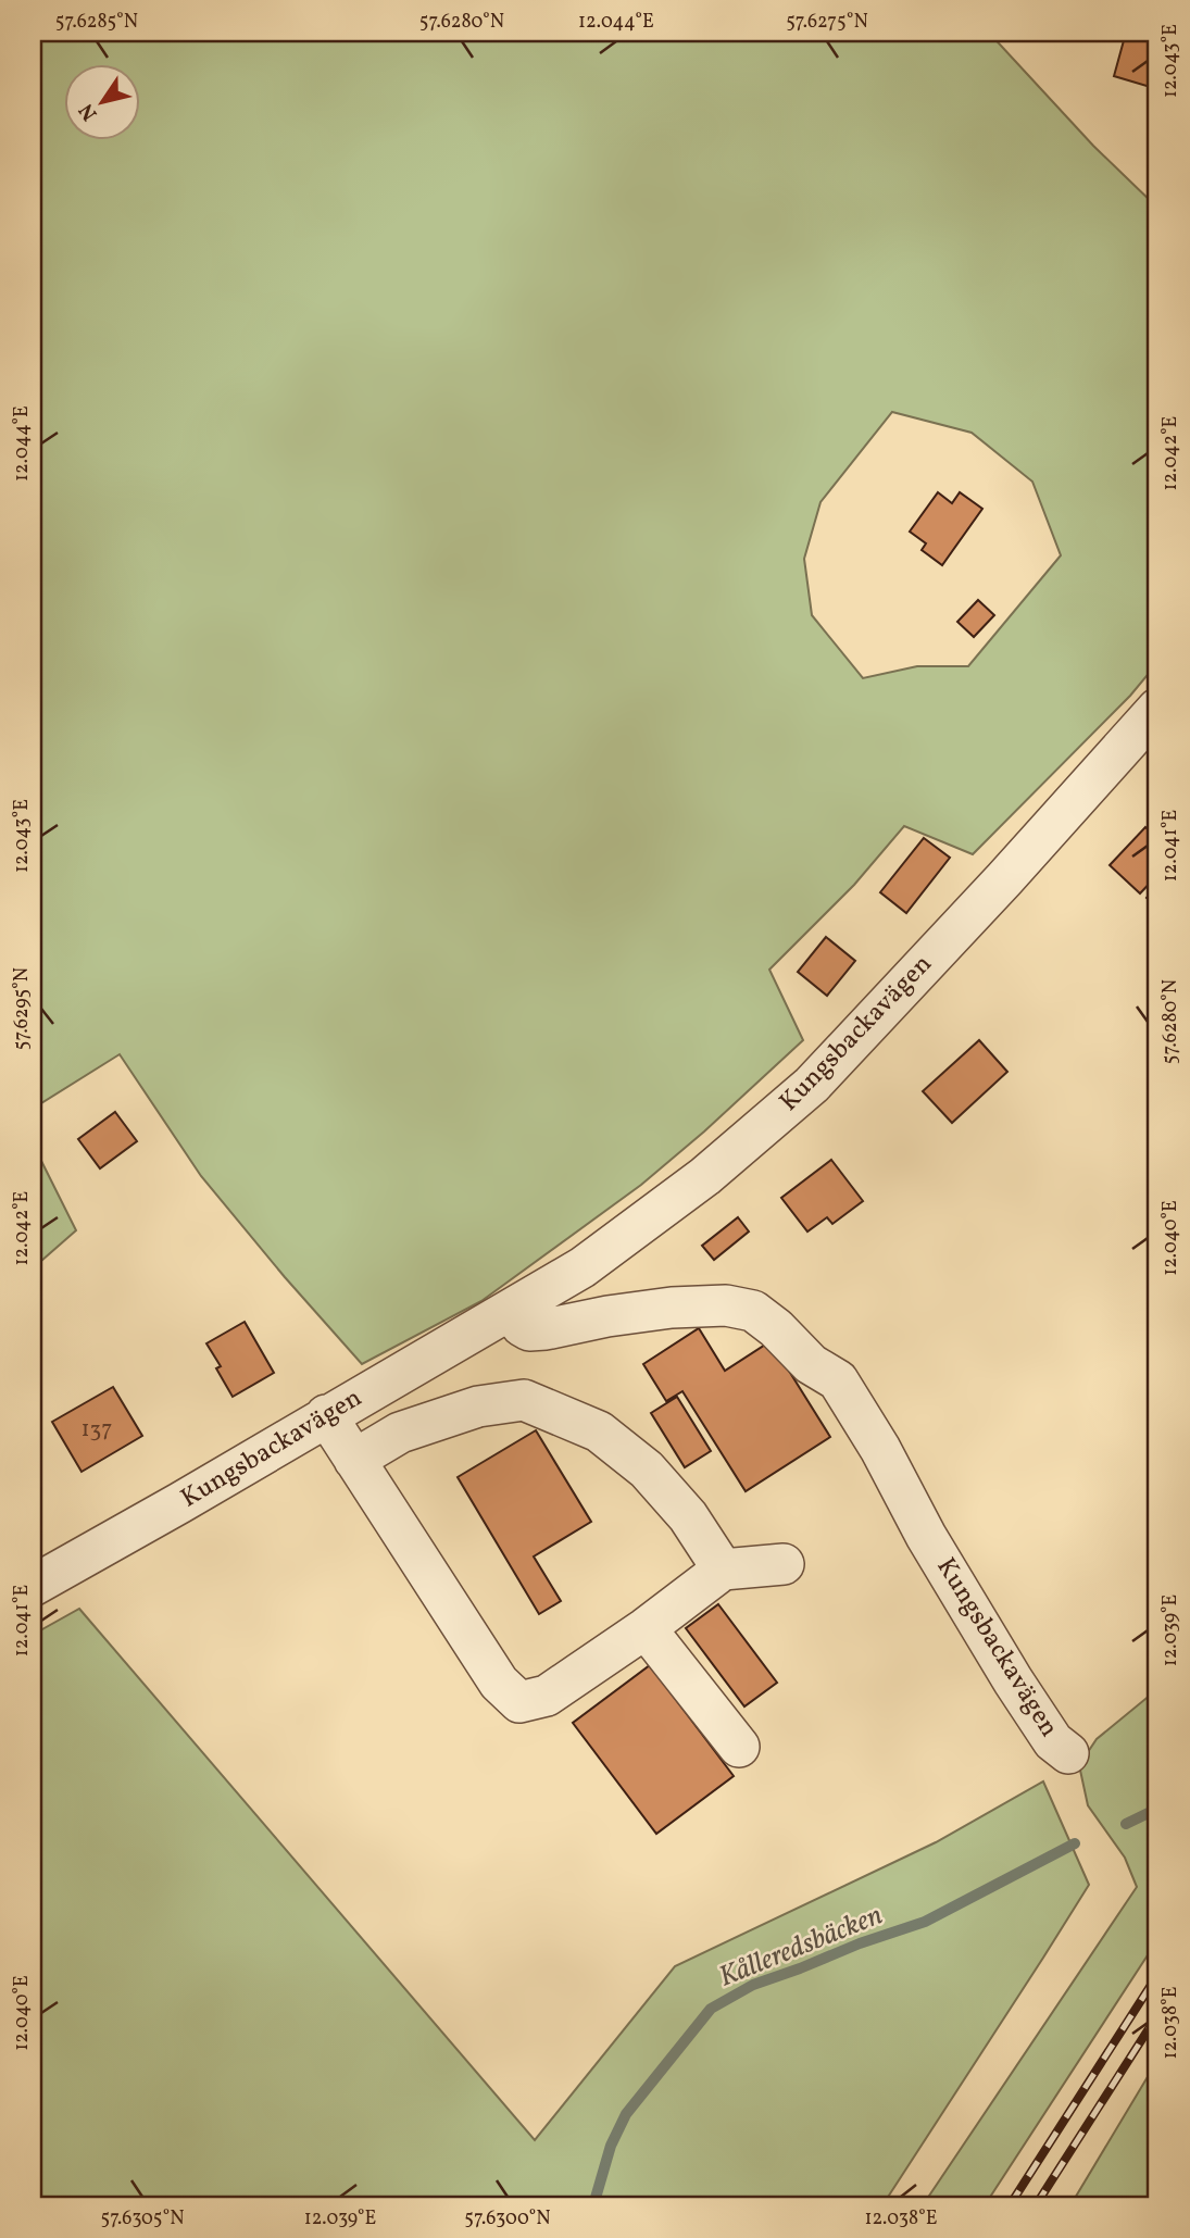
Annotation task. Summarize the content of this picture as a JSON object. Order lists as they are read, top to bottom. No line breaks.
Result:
{"streets":{"street":["Kungsbackavägen"]},"water":["Kålleredsbäcken"],"house_numbers":["137"],"north":"bottom left","coordinates":["57.6285°N","57.6280°N","12.044°E","57.6275°N","12.043°E","12.042°E","12.041°E","57.6295°N","12.040°E","12.039°E","12.038°E","57.6305°N","57.6300°N"]}
